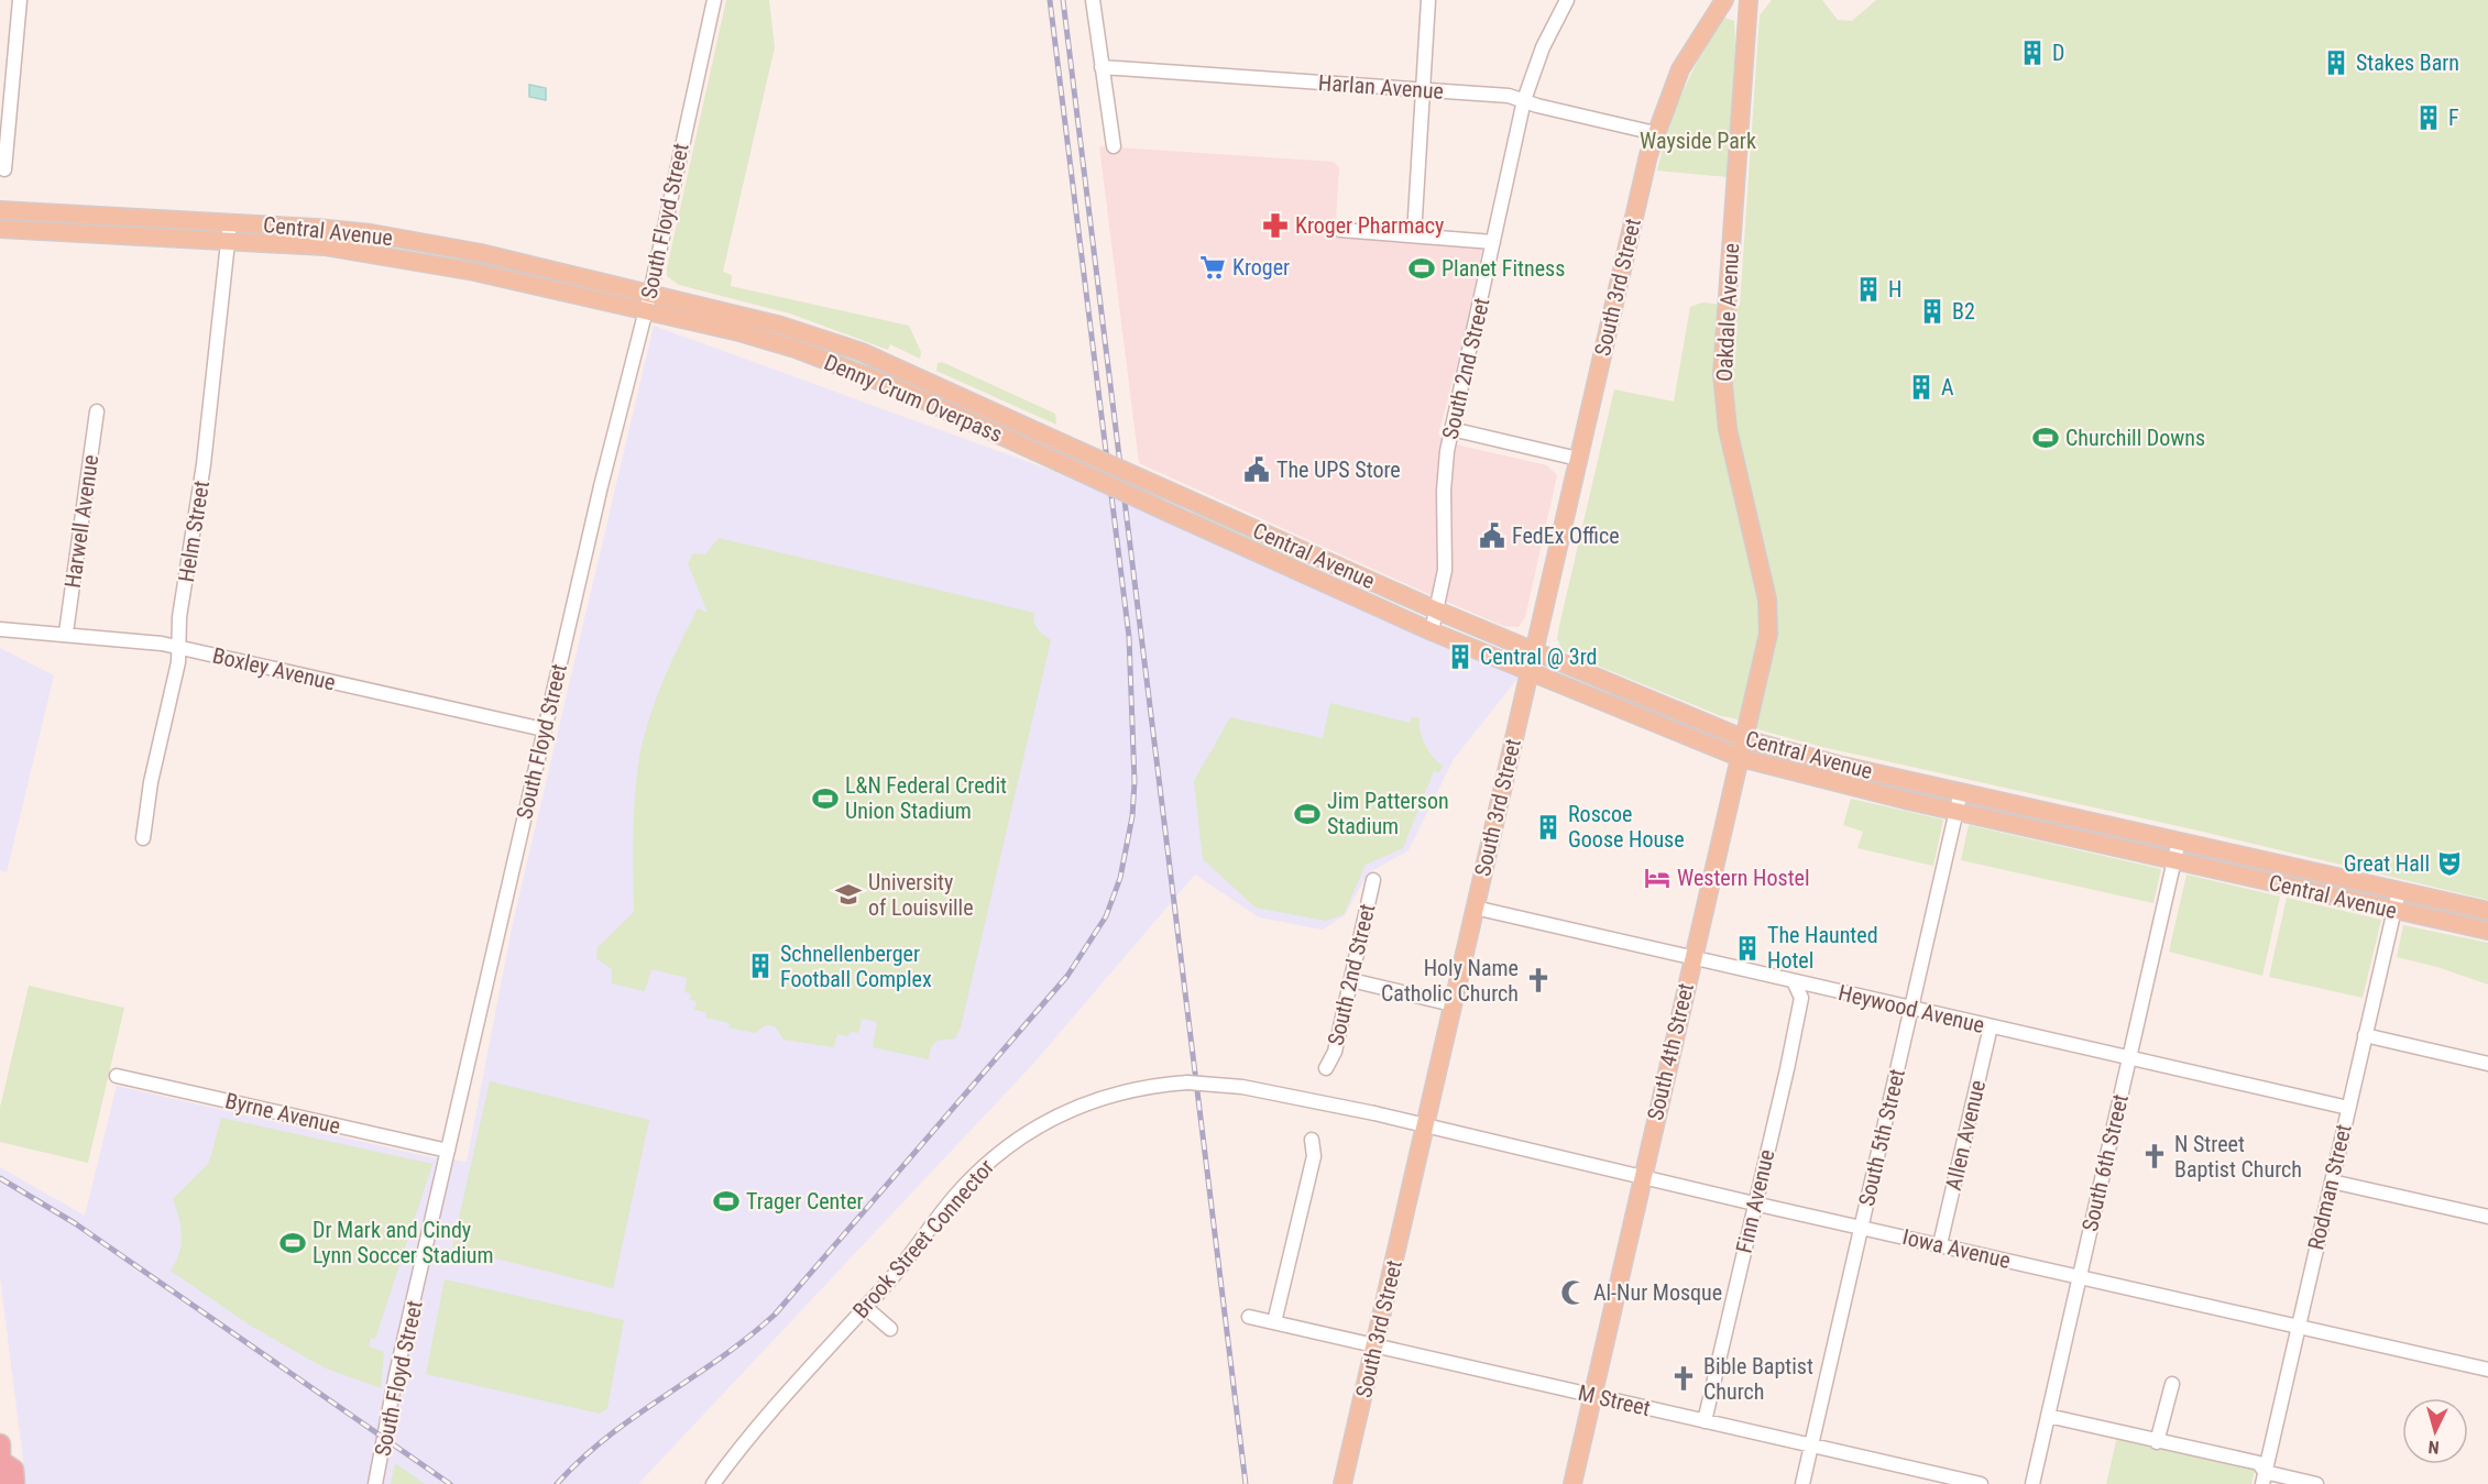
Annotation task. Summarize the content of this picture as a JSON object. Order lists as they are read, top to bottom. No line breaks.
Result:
{"streets":{"main road":["Central Avenue","South 3rd Street","Oakdale Avenue","Denny Crum Overpass","South 4th Street"],"street":["Harlan Avenue","South Floyd Street","South 2nd Street","Harwell Avenue","Helm Street","Boxley Avenue","Heywood Avenue","Byrne Avenue","Allen Avenue","South 5th Street","South 6th Street","Rodman Street","Finn Avenue","Brook Street Connector","Iowa Avenue","M Street"]},"crossings":[["Harlan Avenue","South 3rd Street"],["Harlan Avenue","South 2nd Street"],["South Floyd Street","Central Avenue"],["South Floyd Street","Denny Crum Overpass"],["South Floyd Street","Boxley Avenue"],["South Floyd Street","Byrne Avenue"],["Central Avenue","South 3rd Street"],["Central Avenue","South 2nd Street"],["Central Avenue","Denny Crum Overpass"],["Central Avenue","Helm Street"],["Central Avenue","South 4th Street"],["Central Avenue","South 5th Street"],["Central Avenue","South 6th Street"],["Central Avenue","Rodman Street"],["South 3rd Street","Heywood Avenue"],["South 3rd Street","Brook Street Connector"],["South 3rd Street","Iowa Avenue"],["South 3rd Street","M Street"],["Oakdale Avenue","South 4th Street"],["Harwell Avenue","Boxley Avenue"],["Helm Street","Boxley Avenue"],["Heywood Avenue","South 4th Street"],["Heywood Avenue","Allen Avenue"],["Heywood Avenue","South 5th Street"],["Heywood Avenue","South 6th Street"],["Heywood Avenue","Rodman Street"],["Heywood Avenue","Finn Avenue"],["South 4th Street","Iowa Avenue"],["South 4th Street","M Street"],["Allen Avenue","Iowa Avenue"],["South 5th Street","Iowa Avenue"],["South 5th Street","M Street"],["South 6th Street","Iowa Avenue"],["Rodman Street","Iowa Avenue"],["Finn Avenue","Iowa Avenue"],["Finn Avenue","M Street"],["Brook Street Connector","Iowa Avenue"]],"parks":["Wayside Park"],"places":{"building":["D","Stakes Barn","F","H","B2","A","Central @ 3rd","Roscoe Goose House","The Haunted Hotel","Schnellenberger Football Complex"],"pharmacy":["Kroger Pharmacy"],"supermarket":["Kroger"],"sports":["Planet Fitness","Churchill Downs","L&N Federal Credit Union Stadium","Jim Patterson Stadium","Trager Center","Dr Mark and Cindy Lynn Soccer Stadium"],"public building":["The UPS Store","FedEx Office"],"theatre":["Great Hall"],"hotel":["Western Hostel"],"school or university":["University of Louisville"],"church":["Holy Name Catholic Church","N Street Baptist Church","Bible Baptist Church"],"mosque":["Al-Nur Mosque"]},"north":"bottom"}
